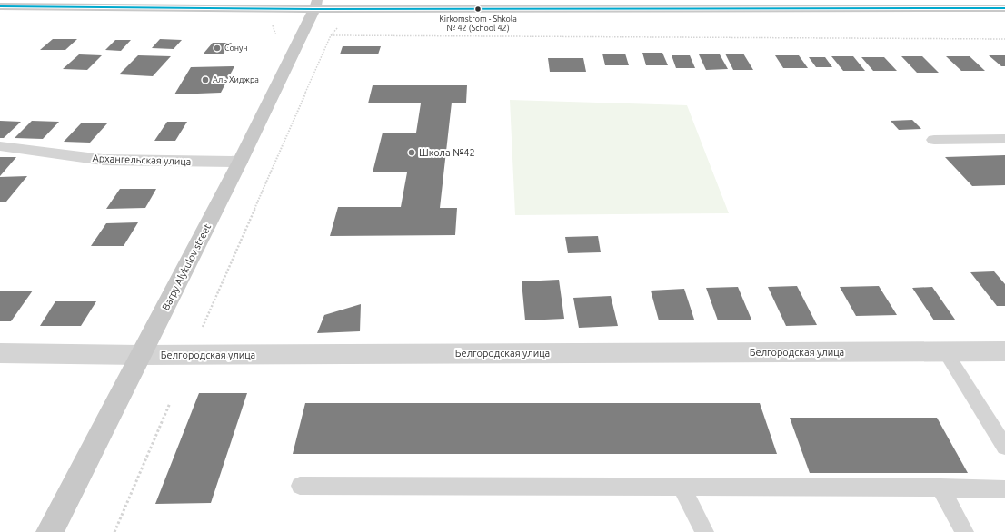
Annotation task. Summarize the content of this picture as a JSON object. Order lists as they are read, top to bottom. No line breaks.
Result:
{"streets":{"main road":["Barpy Alykulov street"],"street":["Архангельская улица","Белгородская улица"]},"crossings":[["Архангельская улица","Barpy Alykulov street"],["Barpy Alykulov street","Белгородская улица"]],"places":["Kirkomstrom - Shkola № 42 (School 42)","Сонун","Аль Хиджра","Школа №42"]}
